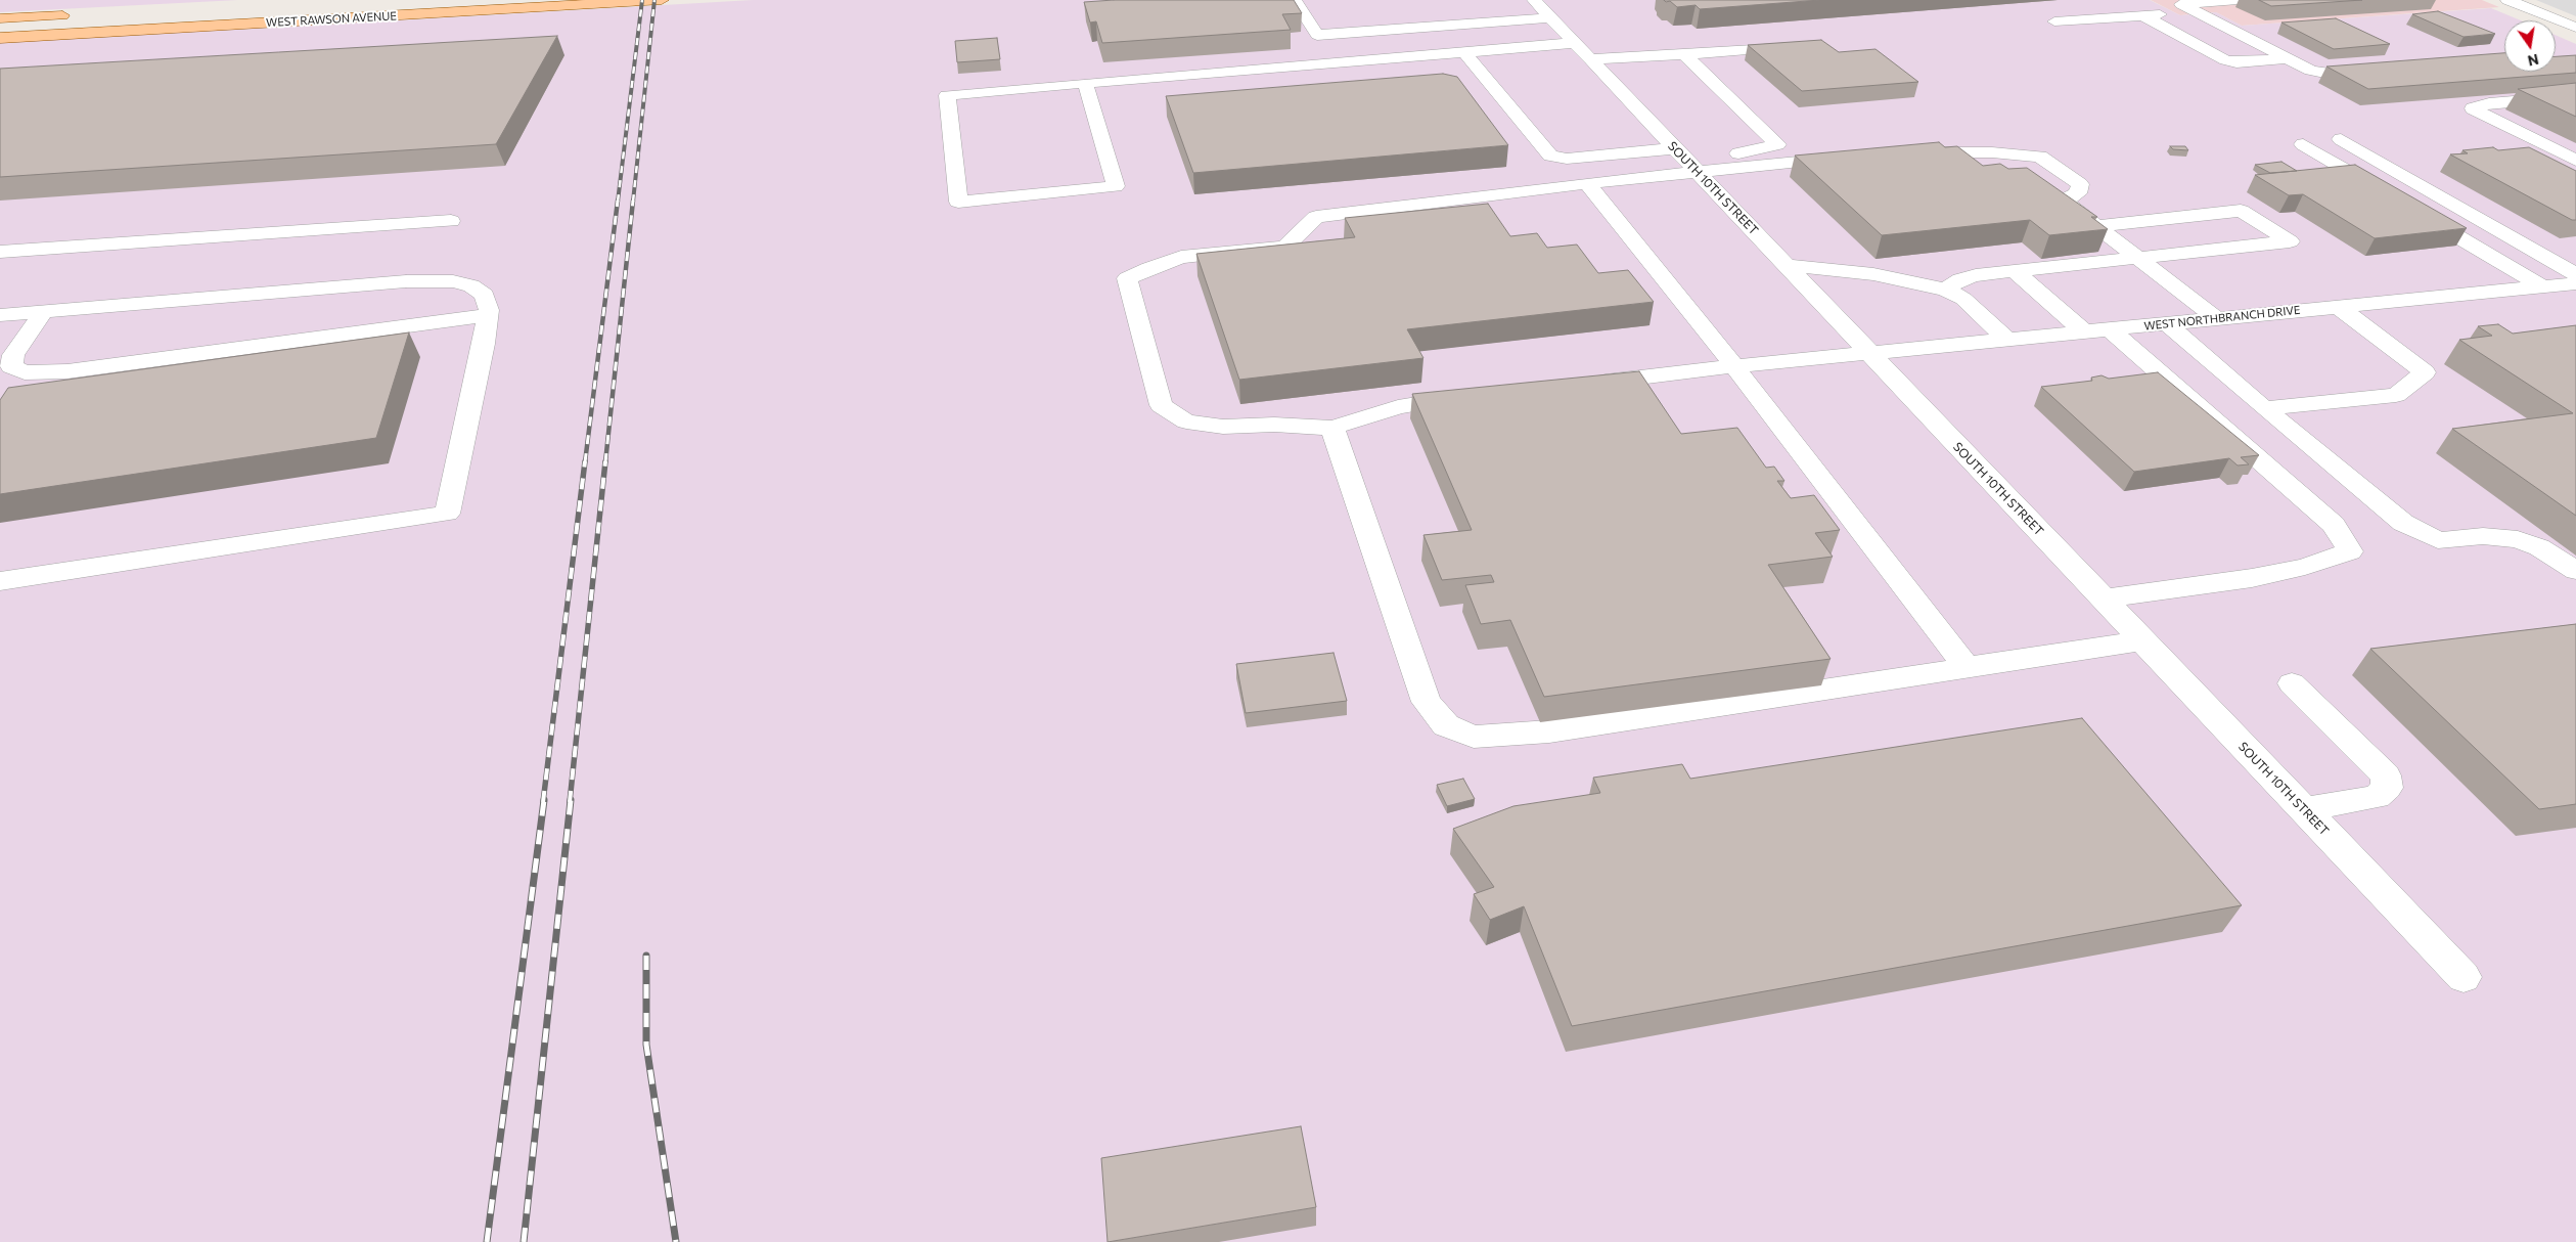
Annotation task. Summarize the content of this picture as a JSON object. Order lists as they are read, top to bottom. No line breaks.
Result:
{"streets":{"main road":["WEST RAWSON AVENUE"],"street":["SOUTH 10TH STREET","WEST NORTHBRANCH DRIVE"]},"crossings":[["SOUTH 10TH STREET","WEST NORTHBRANCH DRIVE"]],"north":"bottom"}
